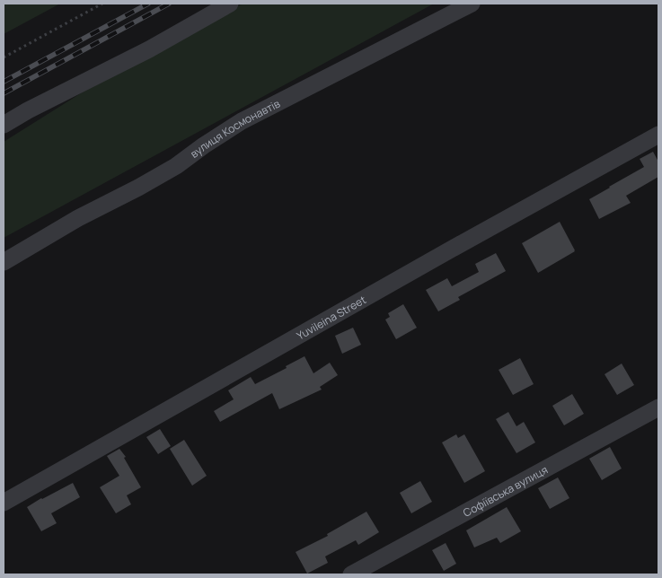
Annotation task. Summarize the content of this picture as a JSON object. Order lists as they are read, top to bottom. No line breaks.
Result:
{"streets":{"street":["вулиця Космонавтів","Yuvileina Street","Софіївська вулиця"]}}
